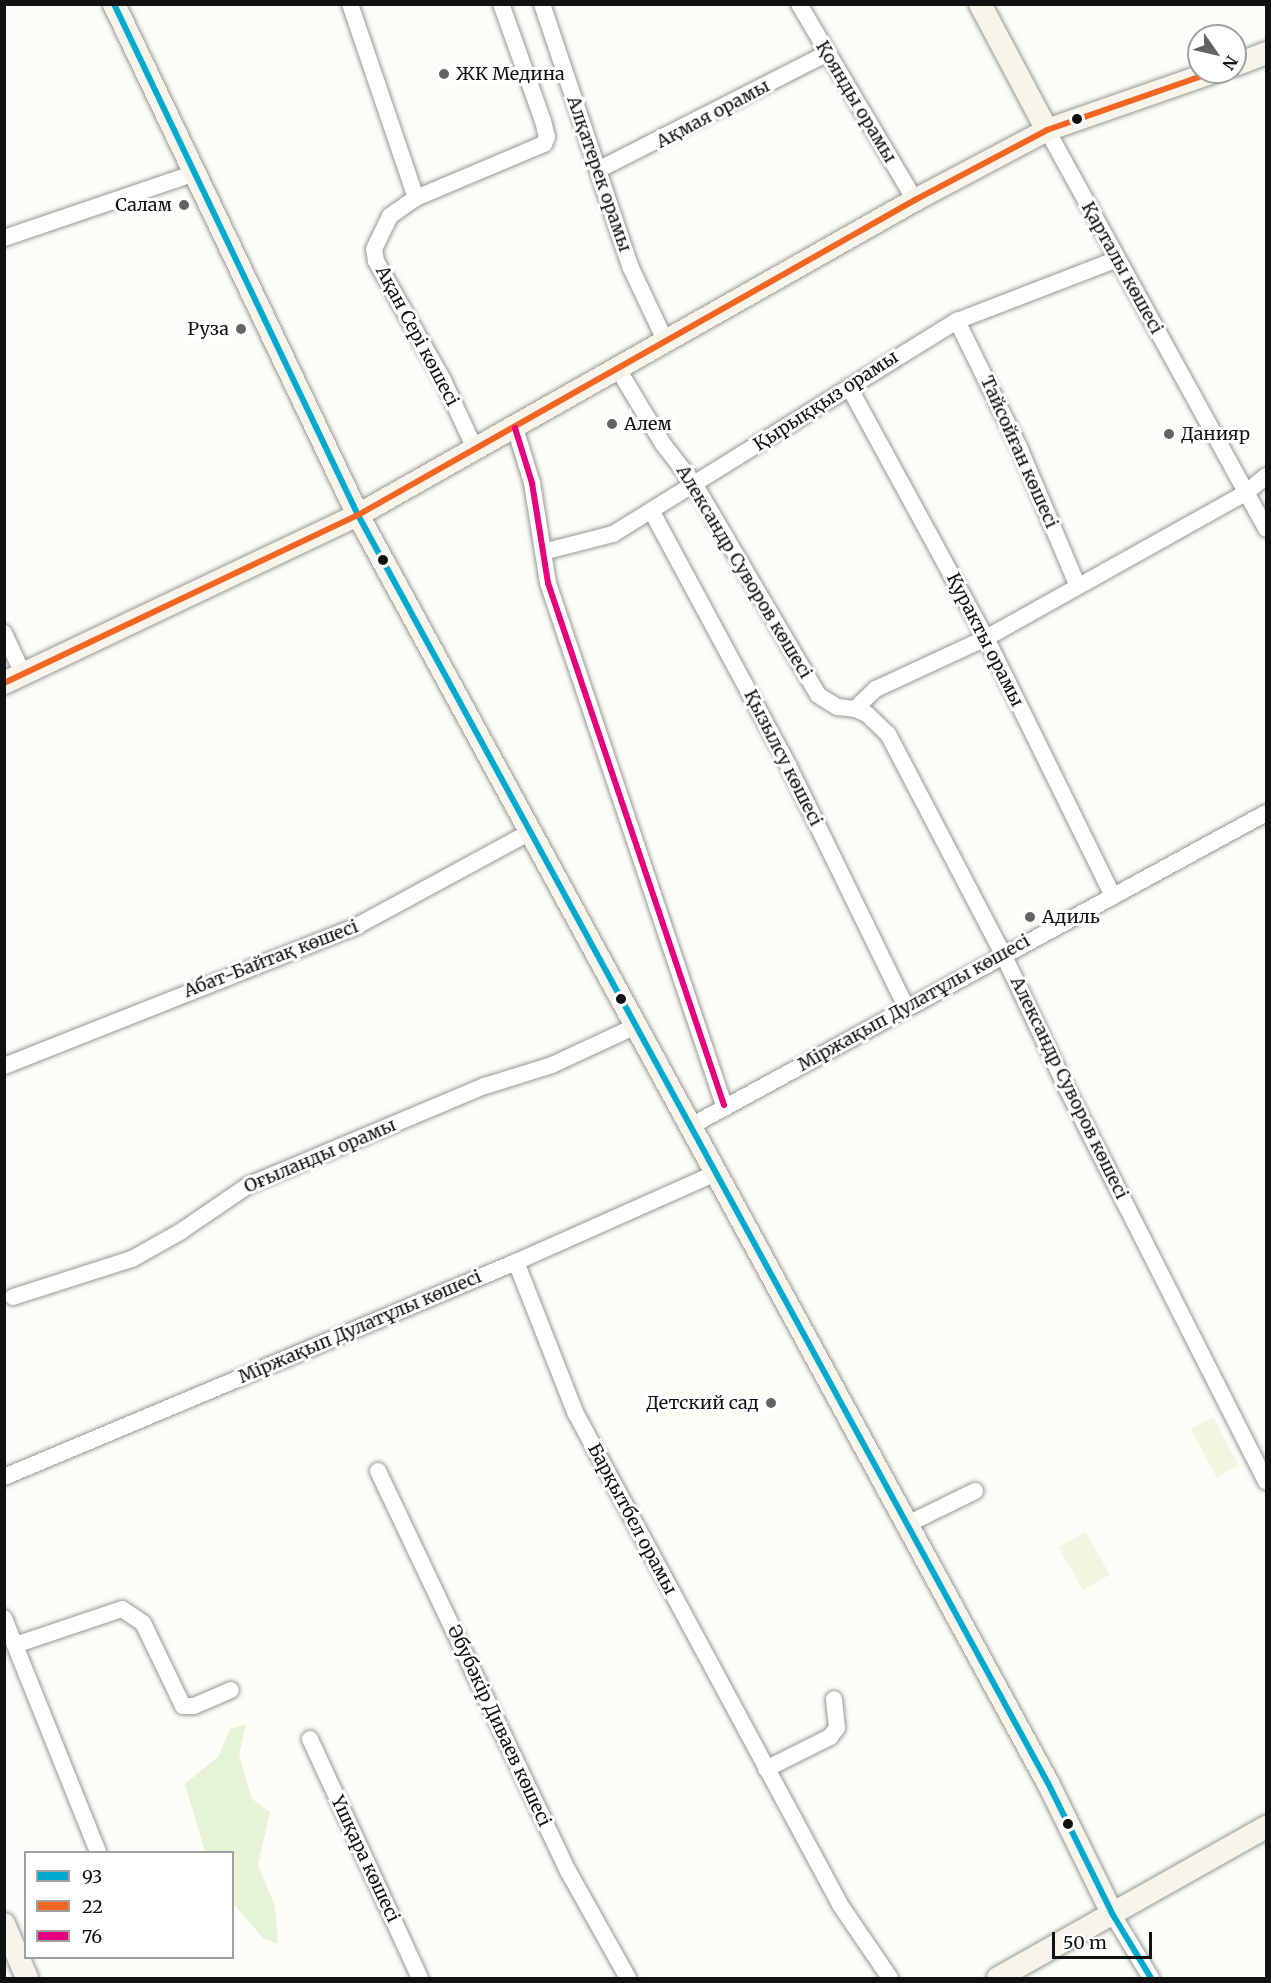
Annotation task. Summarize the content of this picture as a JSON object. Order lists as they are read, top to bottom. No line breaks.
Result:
{"streets":{"street":["Қоянды орамы","Ақмая орамы","Алқатерек орамы","Қарталы көшесі","Ақан Сері көшесі","Қырыққыз орамы","Тайсойған көшесі","Александр Суворов көшесі","Қуракты орамы","Қызылсу көшесі","Абат-Байтақ көшесі","Міржақып Дулатұлы көшесі","Оғыланды орамы","Барқытбел орамы","Әбубәкір Диваев көшесі","Үшқара көшесі"]},"crossings":[["Қоянды орамы","Ақмая орамы"],["Ақмая орамы","Алқатерек орамы"],["Қарталы көшесі","Қырыққыз орамы"],["Қырыққыз орамы","Тайсойған көшесі"],["Қырыққыз орамы","Александр Суворов көшесі"],["Қырыққыз орамы","Қуракты орамы"],["Қырыққыз орамы","Қызылсу көшесі"],["Александр Суворов көшесі","Міржақып Дулатұлы көшесі"],["Қуракты орамы","Міржақып Дулатұлы көшесі"],["Қызылсу көшесі","Міржақып Дулатұлы көшесі"],["Міржақып Дулатұлы көшесі","Барқытбел орамы"]],"places":["ЖК Медина","Салам","Руза","Алем","Данияр","Адиль","Детский сад"],"lines":["transit line 93","transit line 22","transit line 76"],"legend":["93","22","76"],"scale_bar":"50 m","north":"bottom right"}
